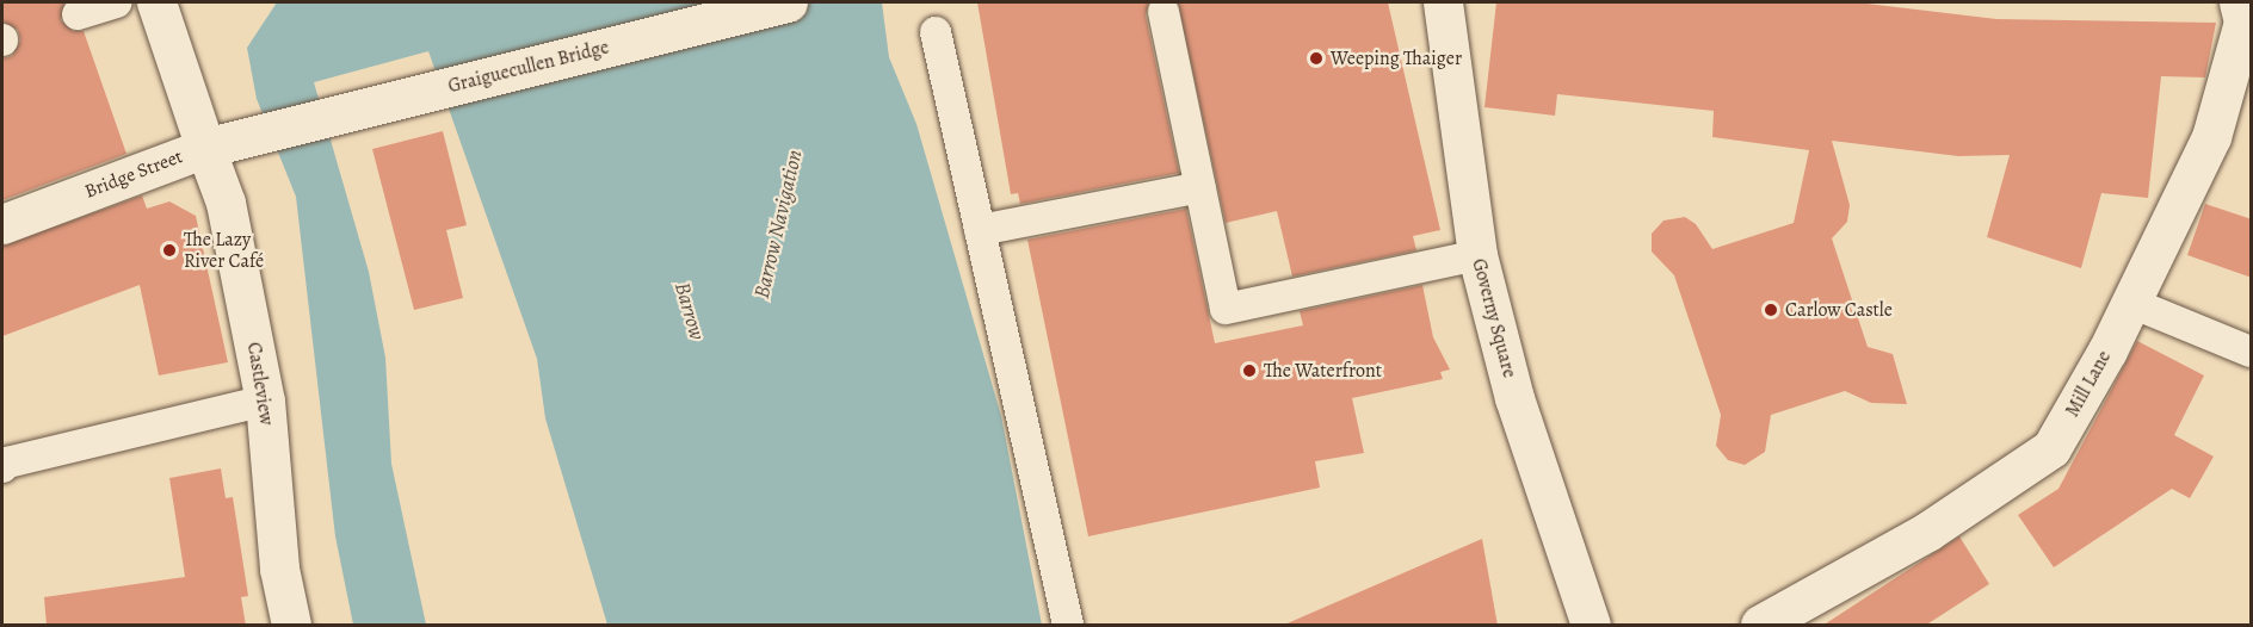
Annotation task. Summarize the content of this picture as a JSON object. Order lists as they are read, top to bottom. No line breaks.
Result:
{"streets":{"street":["Graiguecullen Bridge","Bridge Street","Governy Square","Castleview","Mill Lane"]},"crossings":[["Graiguecullen Bridge","Bridge Street"],["Bridge Street","Castleview"]],"water":["Barrow Navigation","Barrow"],"places":["Weeping Thaiger","The Lazy River Café","Carlow Castle","The Waterfront"]}
